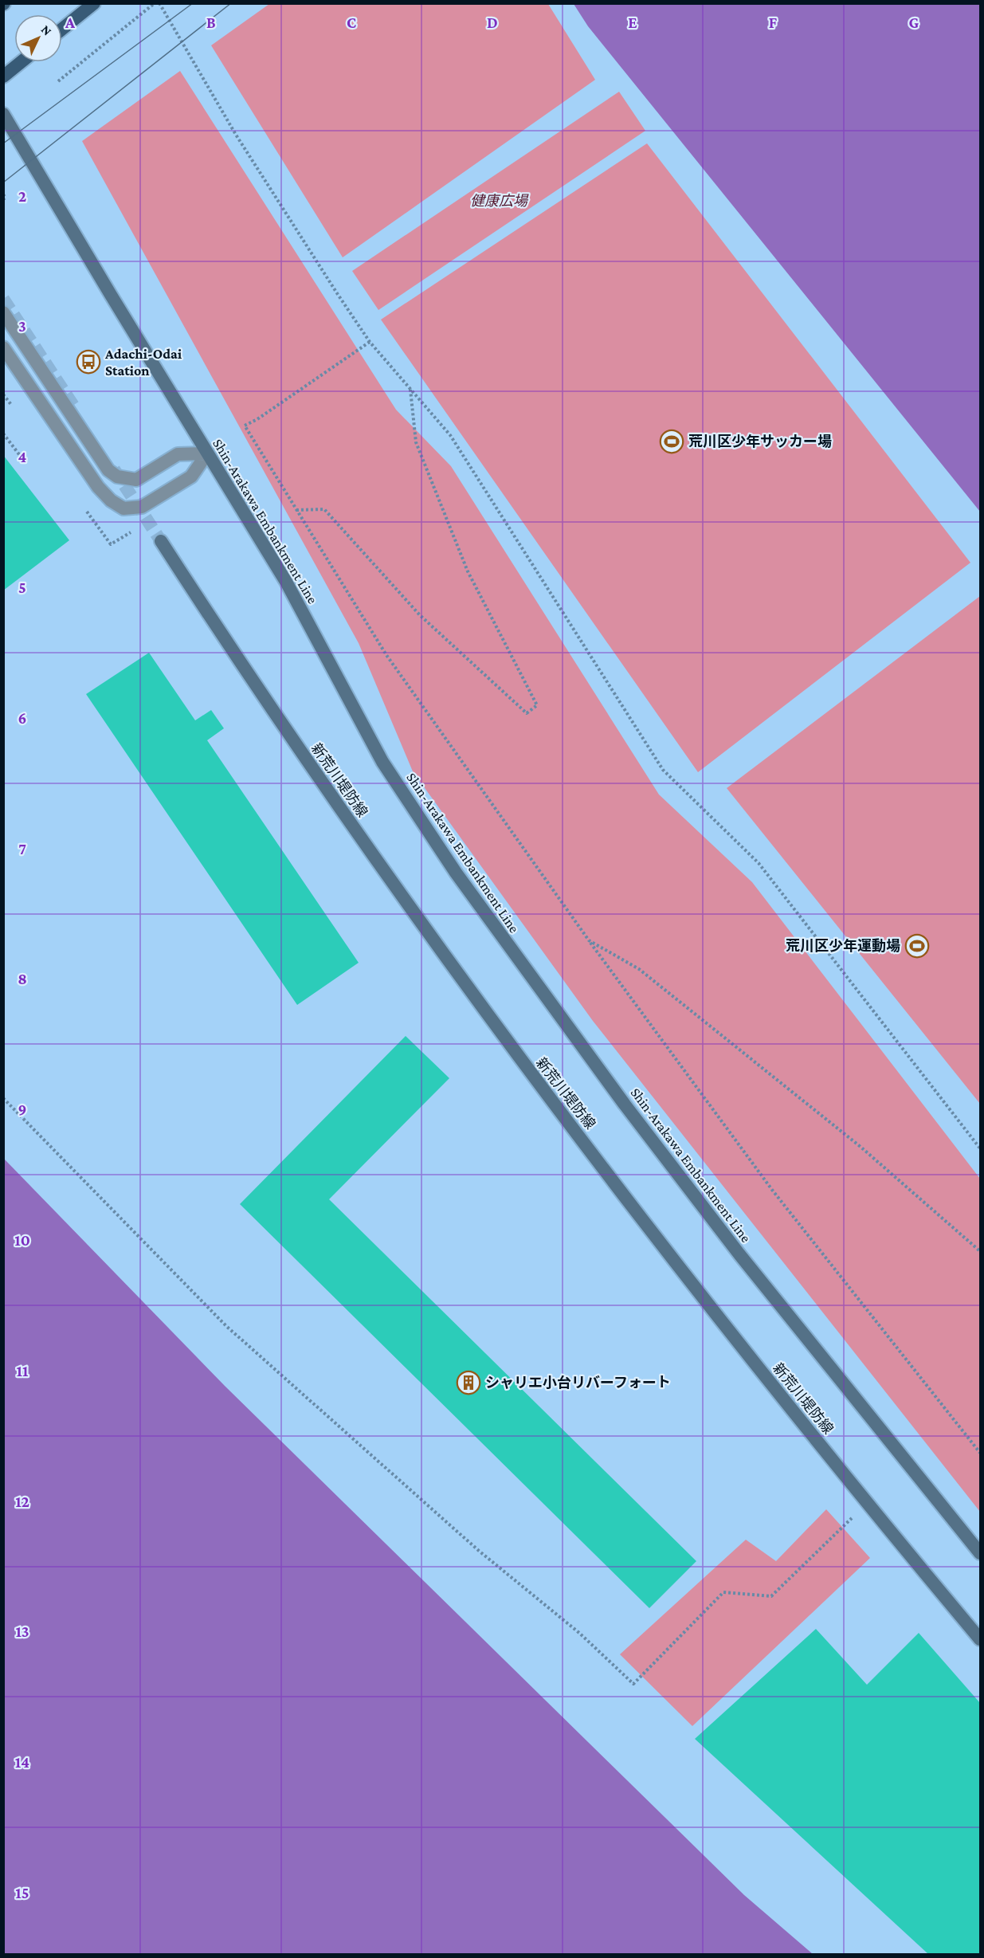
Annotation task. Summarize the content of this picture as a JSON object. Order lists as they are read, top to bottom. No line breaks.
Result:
{"streets":{"main road":["Shin-Arakawa Embankment Line","新荒川堤防線"]},"parks":["健康広場"],"places":{"bus stop":["Adachi-Odai Station"],"sports":["荒川区少年サッカー場","荒川区少年運動場"],"building":["シャリエ小台リバーフォート"]},"north":"top right","grid":{"columns":["A","B","C","D","E","F","G"],"rows":["2","3","4","5","6","7","8","9","10","11","12","13","14","15"]}}
